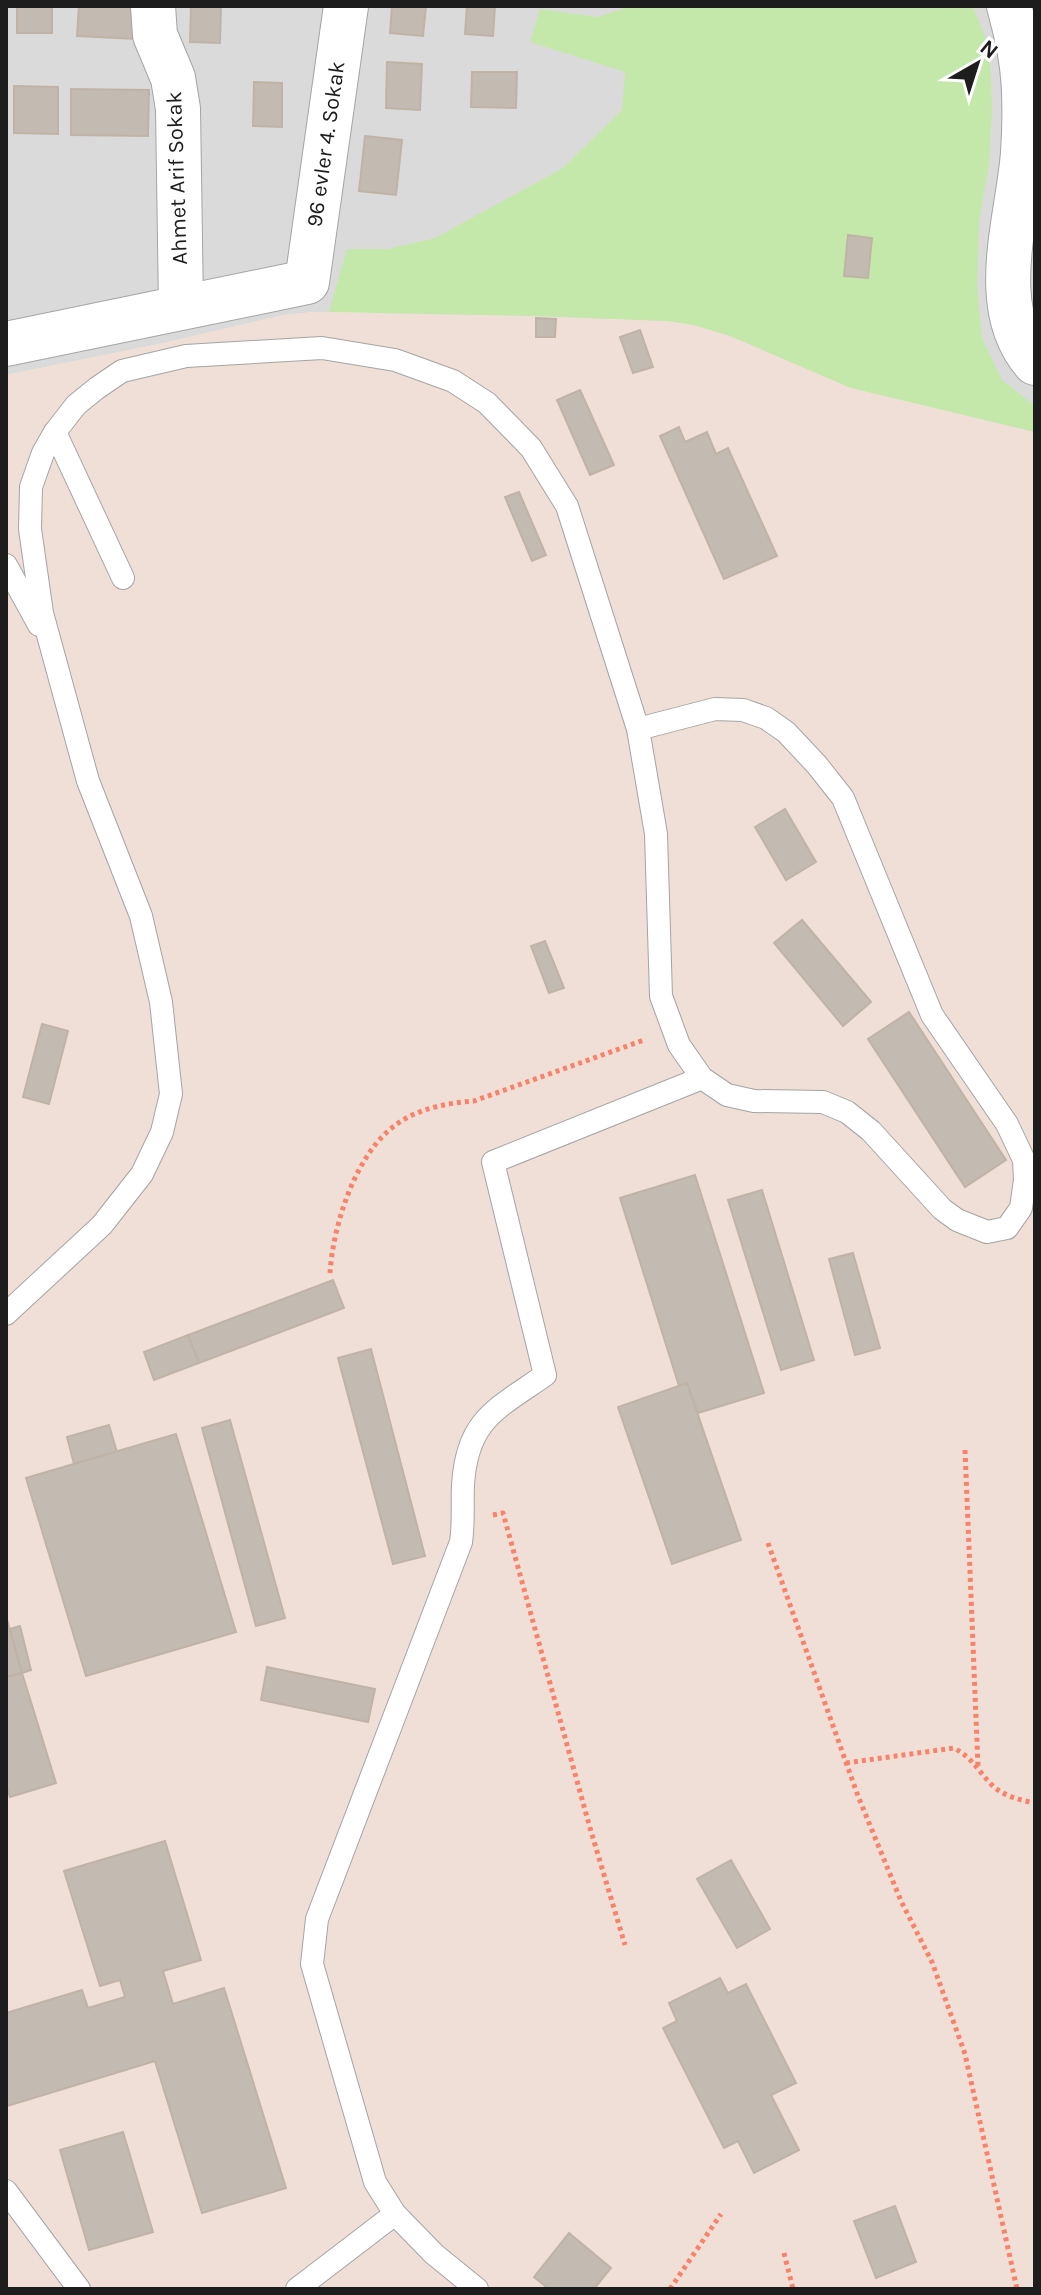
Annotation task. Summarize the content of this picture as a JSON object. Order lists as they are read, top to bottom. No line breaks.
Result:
{"streets":{"street":["96 evler 4. Sokak","Ahmet Arif Sokak"]},"crossings":[["96 evler 4. Sokak","Ahmet Arif Sokak"]],"north":"top right"}
